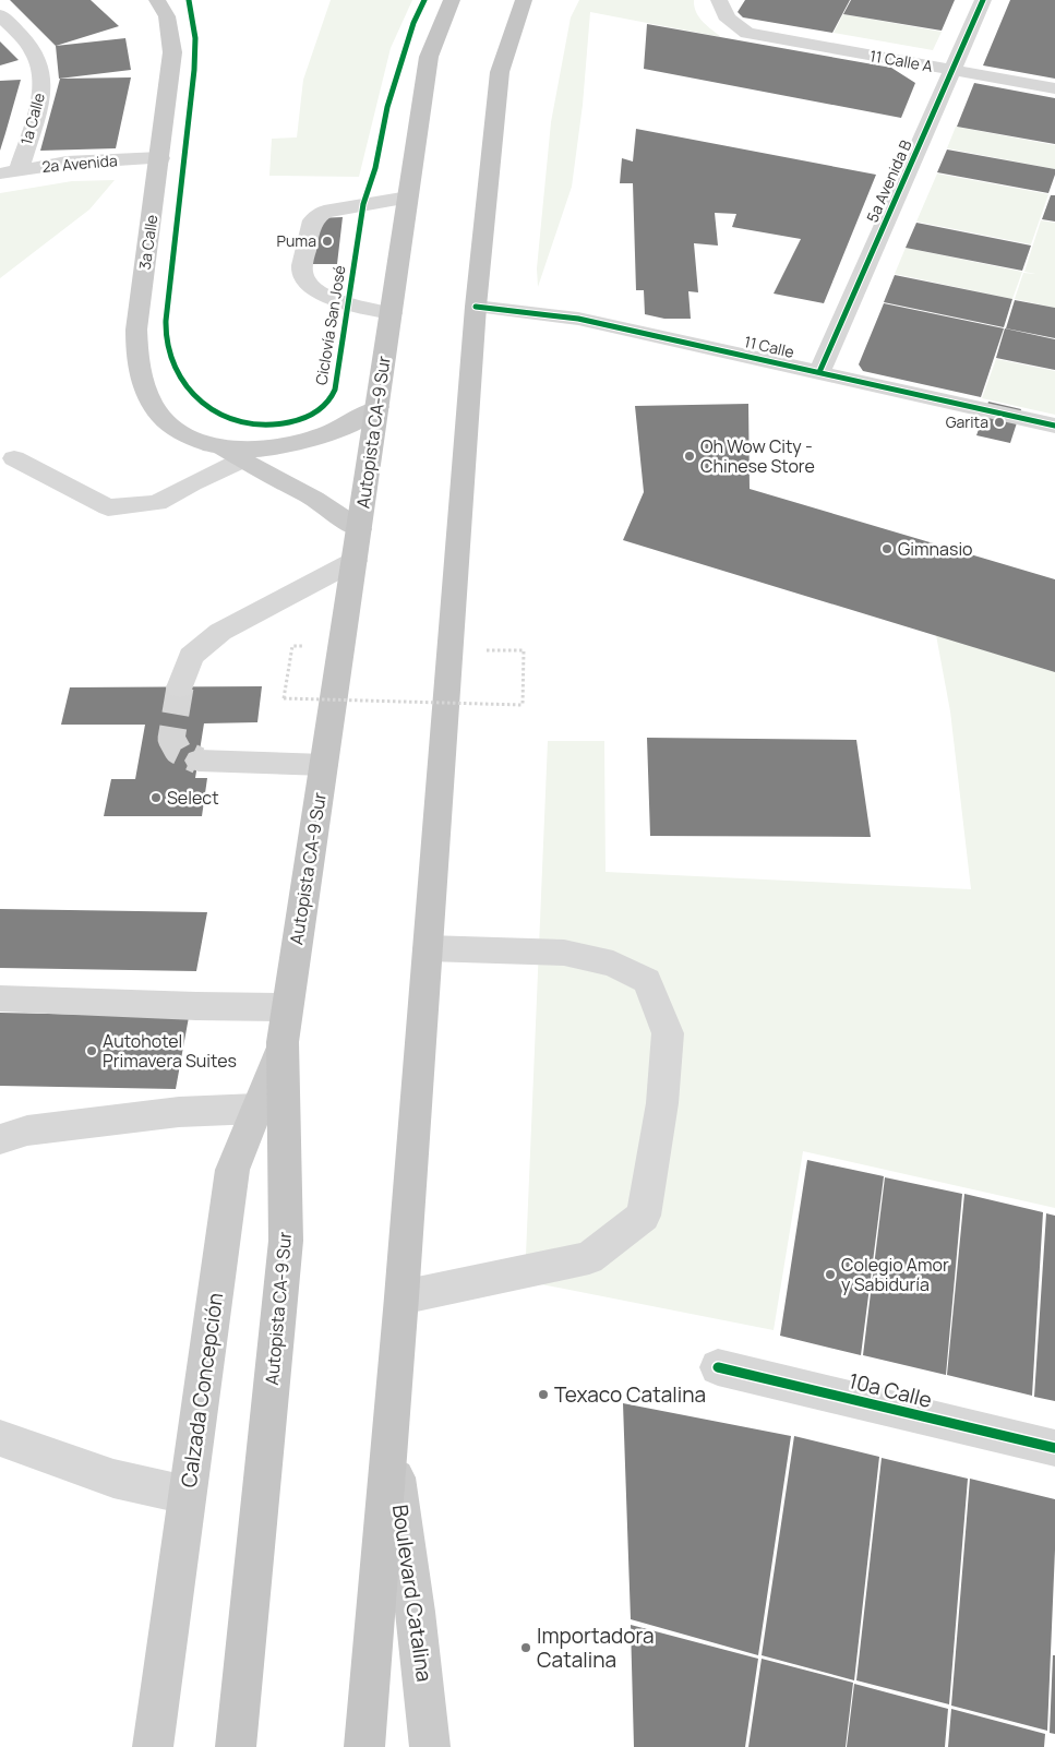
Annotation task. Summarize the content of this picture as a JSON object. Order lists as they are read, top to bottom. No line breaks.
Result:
{"streets":{"highway":["Autopista CA-9 Sur"],"main road":["3a Calle","Calzada Concepción","Boulevard Catalina"],"street":["11 Calle A","1a Calle","2a Avenida","5a Avenida B","11 Calle","10a Calle"],"cycle path":["Ciclovía San José"]},"crossings":[["11 Calle A","5a Avenida B"],["1a Calle","2a Avenida"],["2a Avenida","3a Calle"],["5a Avenida B","11 Calle"],["3a Calle","Autopista CA-9 Sur"],["Autopista CA-9 Sur","Calzada Concepción"]],"places":["Puma","Garita","Oh Wow City - Chinese Store","Gimnasio","Select","Autohotel Primavera Suites","Colegio Amor y Sabiduría","Texaco Catalina","Importadora Catalina"]}
